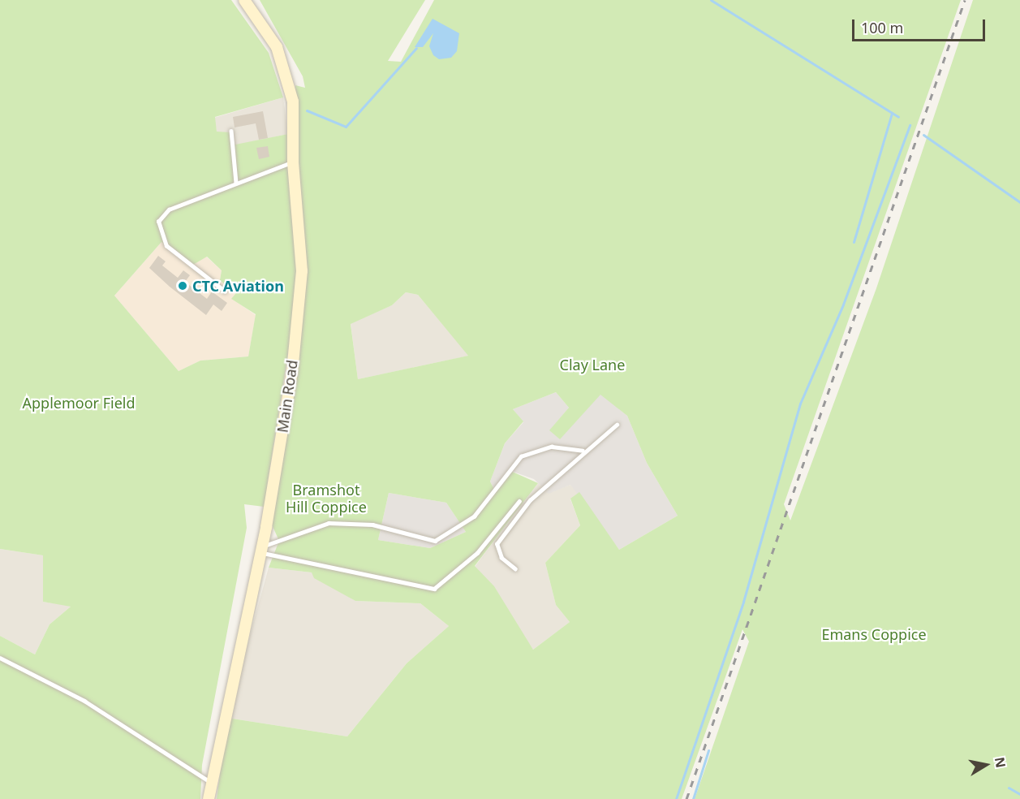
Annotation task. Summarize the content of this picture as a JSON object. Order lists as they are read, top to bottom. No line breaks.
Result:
{"streets":{"street":["Main Road"]},"parks":["Clay Lane","Applemoor Field","Bramshot Hill Coppice","Emans Coppice"],"places":["CTC Aviation"],"scale_bar":"100 m","north":"right"}
